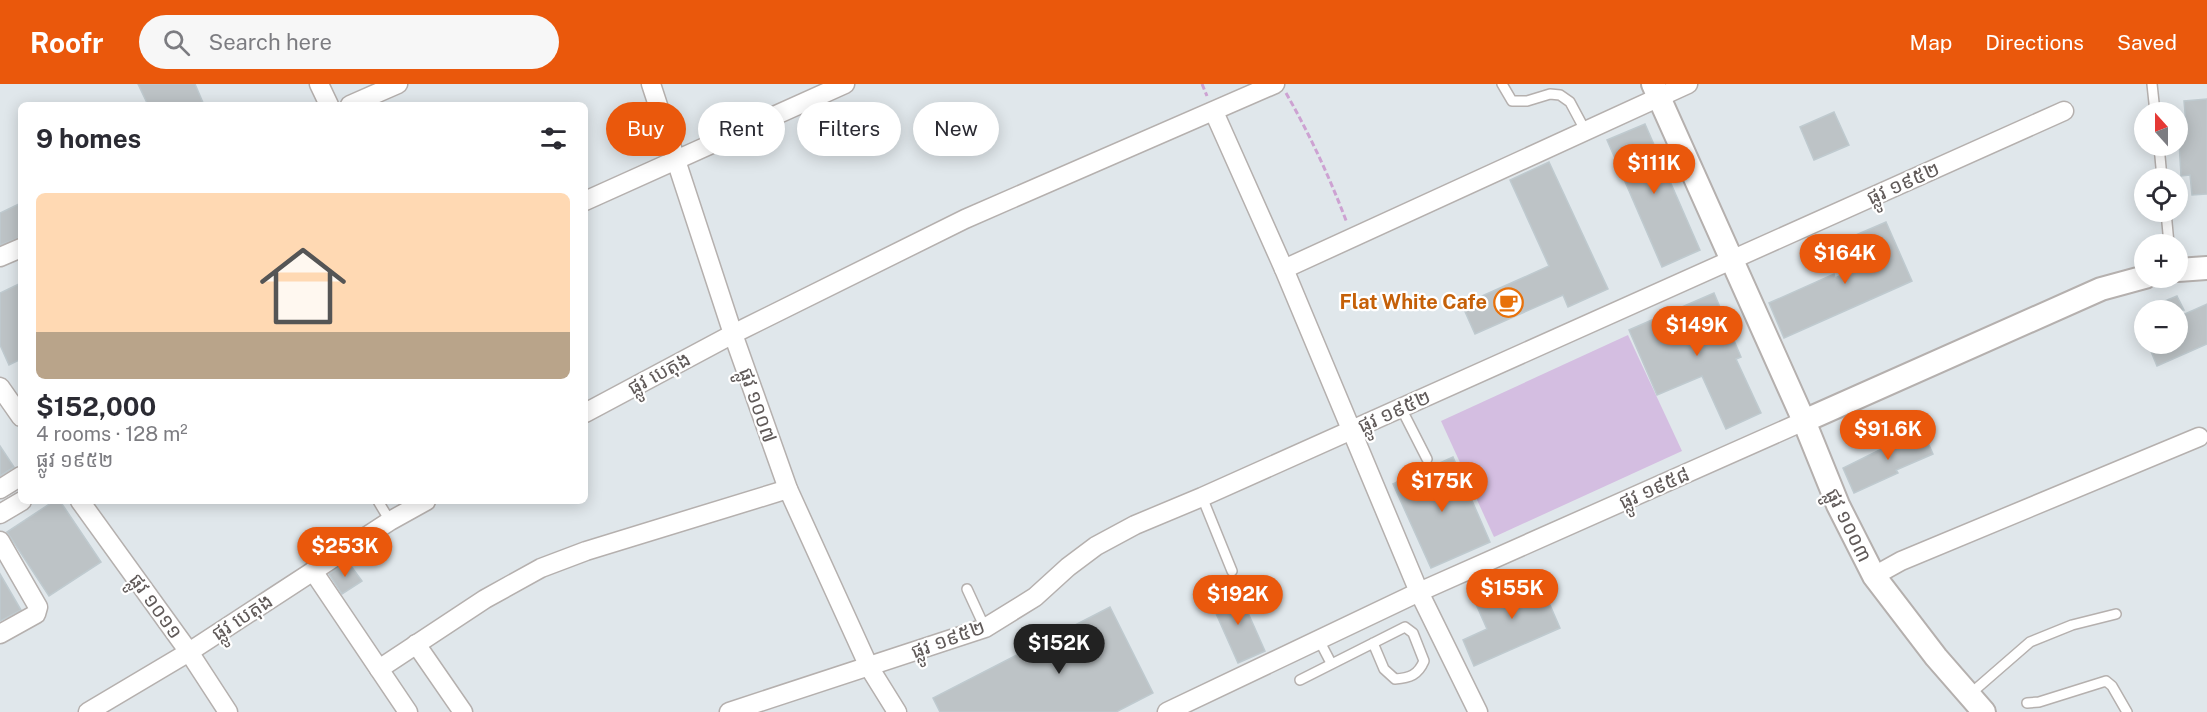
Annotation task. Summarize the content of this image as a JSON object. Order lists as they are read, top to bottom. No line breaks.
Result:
{"streets":{"street":["ផ្លូវ ១៩៥២","ផ្លូវ បេតុង","ផ្លូវ ១០០៧","ផ្លូវ ១៩៥៨","ផ្លូវ ១០០៣","ផ្លូវ ១០១១"]},"crossings":[["ផ្លូវ ១៩៥២","ផ្លូវ ១០០៧"],["ផ្លូវ ១៩៥២","ផ្លូវ ១០០៣"],["ផ្លូវ បេតុង","ផ្លូវ ១០០៧"],["ផ្លូវ បេតុង","ផ្លូវ ១០១១"],["ផ្លូវ ១៩៥៨","ផ្លូវ ១០០៣"]],"places":{"cafe":["Flat White Cafe"]},"north":"top","page":{"header":"Roofr","search":"Search here","nav":["Map","Directions","Saved"],"map_buttons":["+","−"],"chip":["Buy","Rent","Filters","New"],"heading":"9 homes","price":["$111K","$164K","$149K","$91.6K","$175K","$253K","$155K","$192K","$152K"],"list":[{"name":"$152,000","note":"4 rooms · 128 m² · ផ្លូវ ១៩៥២"}]}}
